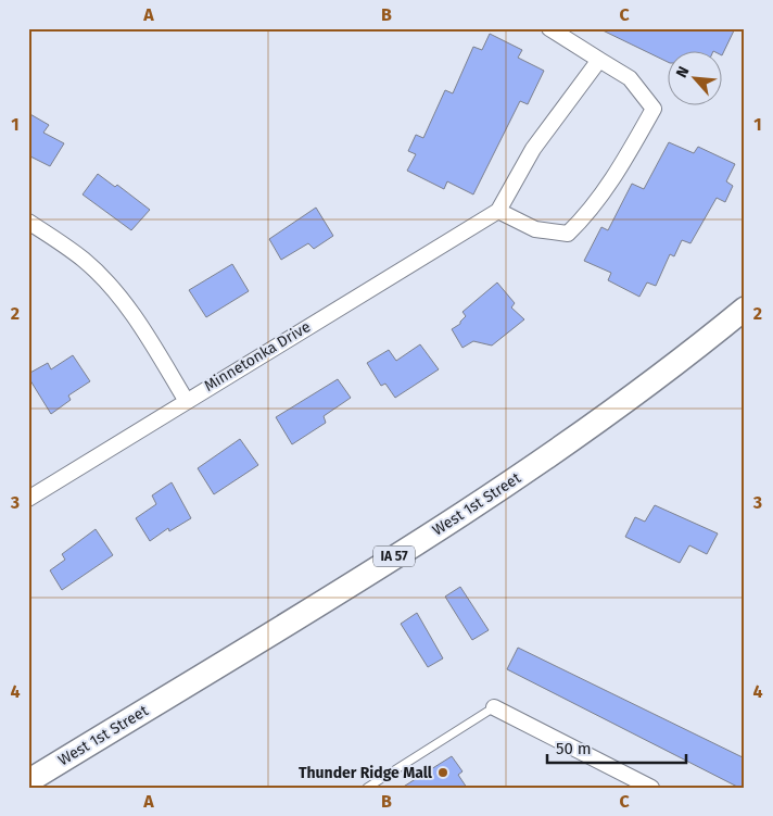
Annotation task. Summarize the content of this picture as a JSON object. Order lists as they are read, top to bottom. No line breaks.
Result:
{"streets":{"main road":["West 1st Street","IA 57"],"street":["Minnetonka Drive"]},"places":["Thunder Ridge Mall"],"scale_bar":"50 m","north":"top left","grid":{"columns":["A","B","C"],"rows":["1","2","3","4"]}}
